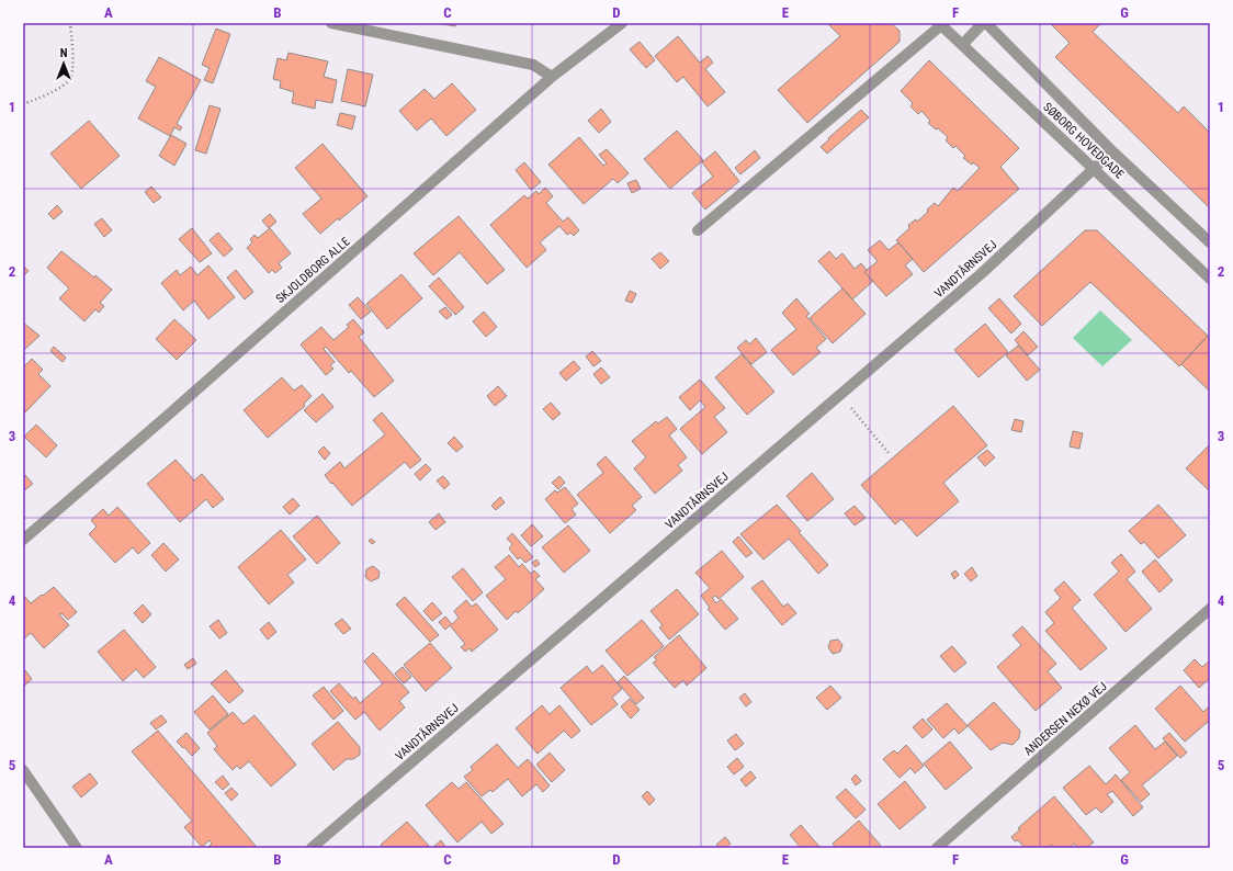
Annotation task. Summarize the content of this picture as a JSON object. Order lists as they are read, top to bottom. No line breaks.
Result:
{"streets":{"street":["SØBORG HOVEDGADE","VANDTÅRNSVEJ","SKJOLDBORG ALLE","ANDERSEN NEXØ VEJ"]},"crossings":[["SØBORG HOVEDGADE","VANDTÅRNSVEJ"]],"north":"top","grid":{"columns":["A","B","C","D","E","F","G"],"rows":["1","2","3","4","5"]}}
